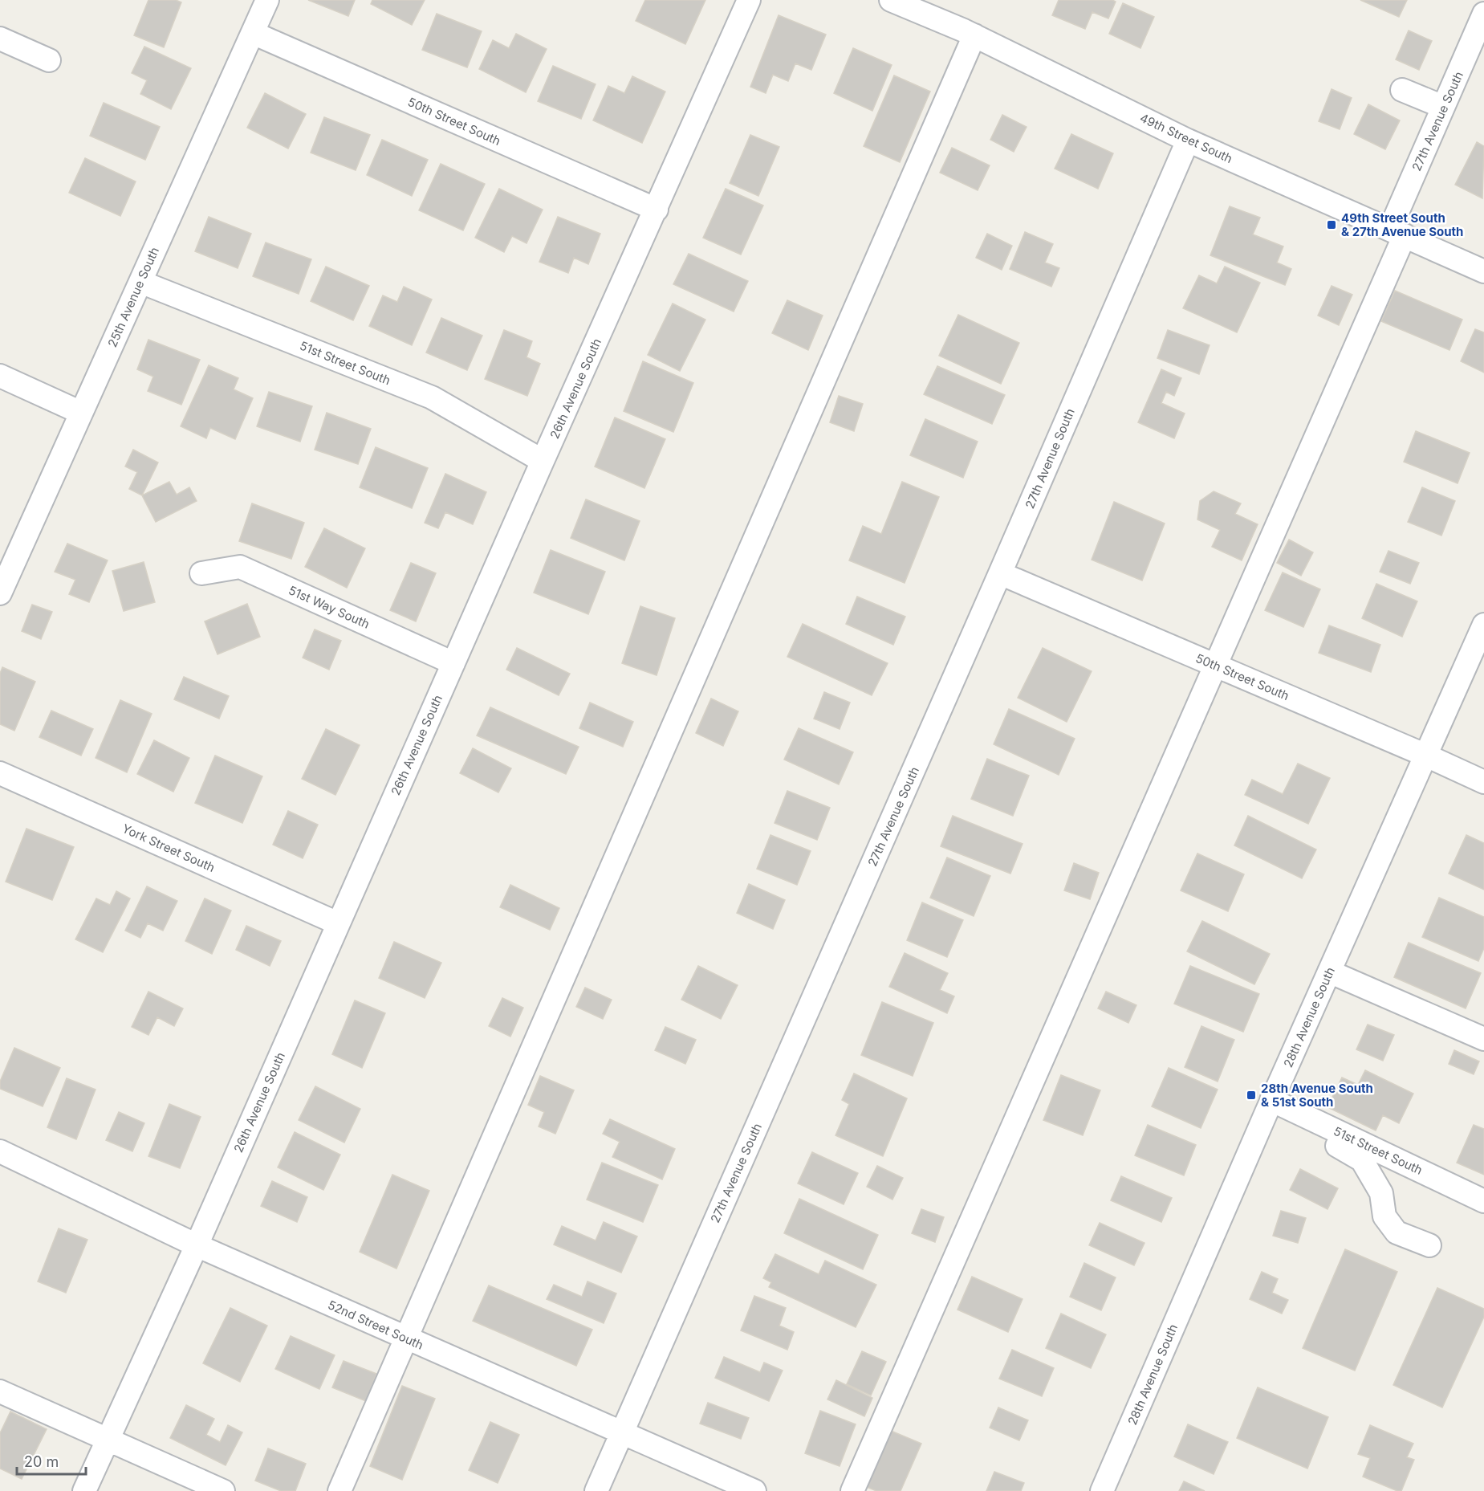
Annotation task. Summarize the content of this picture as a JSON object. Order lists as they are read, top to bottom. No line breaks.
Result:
{"streets":{"street":["50th Street South","27th Avenue South","49th Street South","25th Avenue South","51st Street South","26th Avenue South","51st Way South","York Street South","28th Avenue South","52nd Street South"]},"crossings":[["50th Street South","27th Avenue South"],["50th Street South","25th Avenue South"],["50th Street South","26th Avenue South"],["50th Street South","28th Avenue South"],["27th Avenue South","49th Street South"],["27th Avenue South","52nd Street South"],["25th Avenue South","51st Street South"],["51st Street South","26th Avenue South"],["51st Street South","28th Avenue South"],["26th Avenue South","51st Way South"],["26th Avenue South","York Street South"],["26th Avenue South","52nd Street South"]],"places":{"transit":["49th Street South & 27th Avenue South","28th Avenue South & 51st South"]},"scale_bar":"20 m"}
